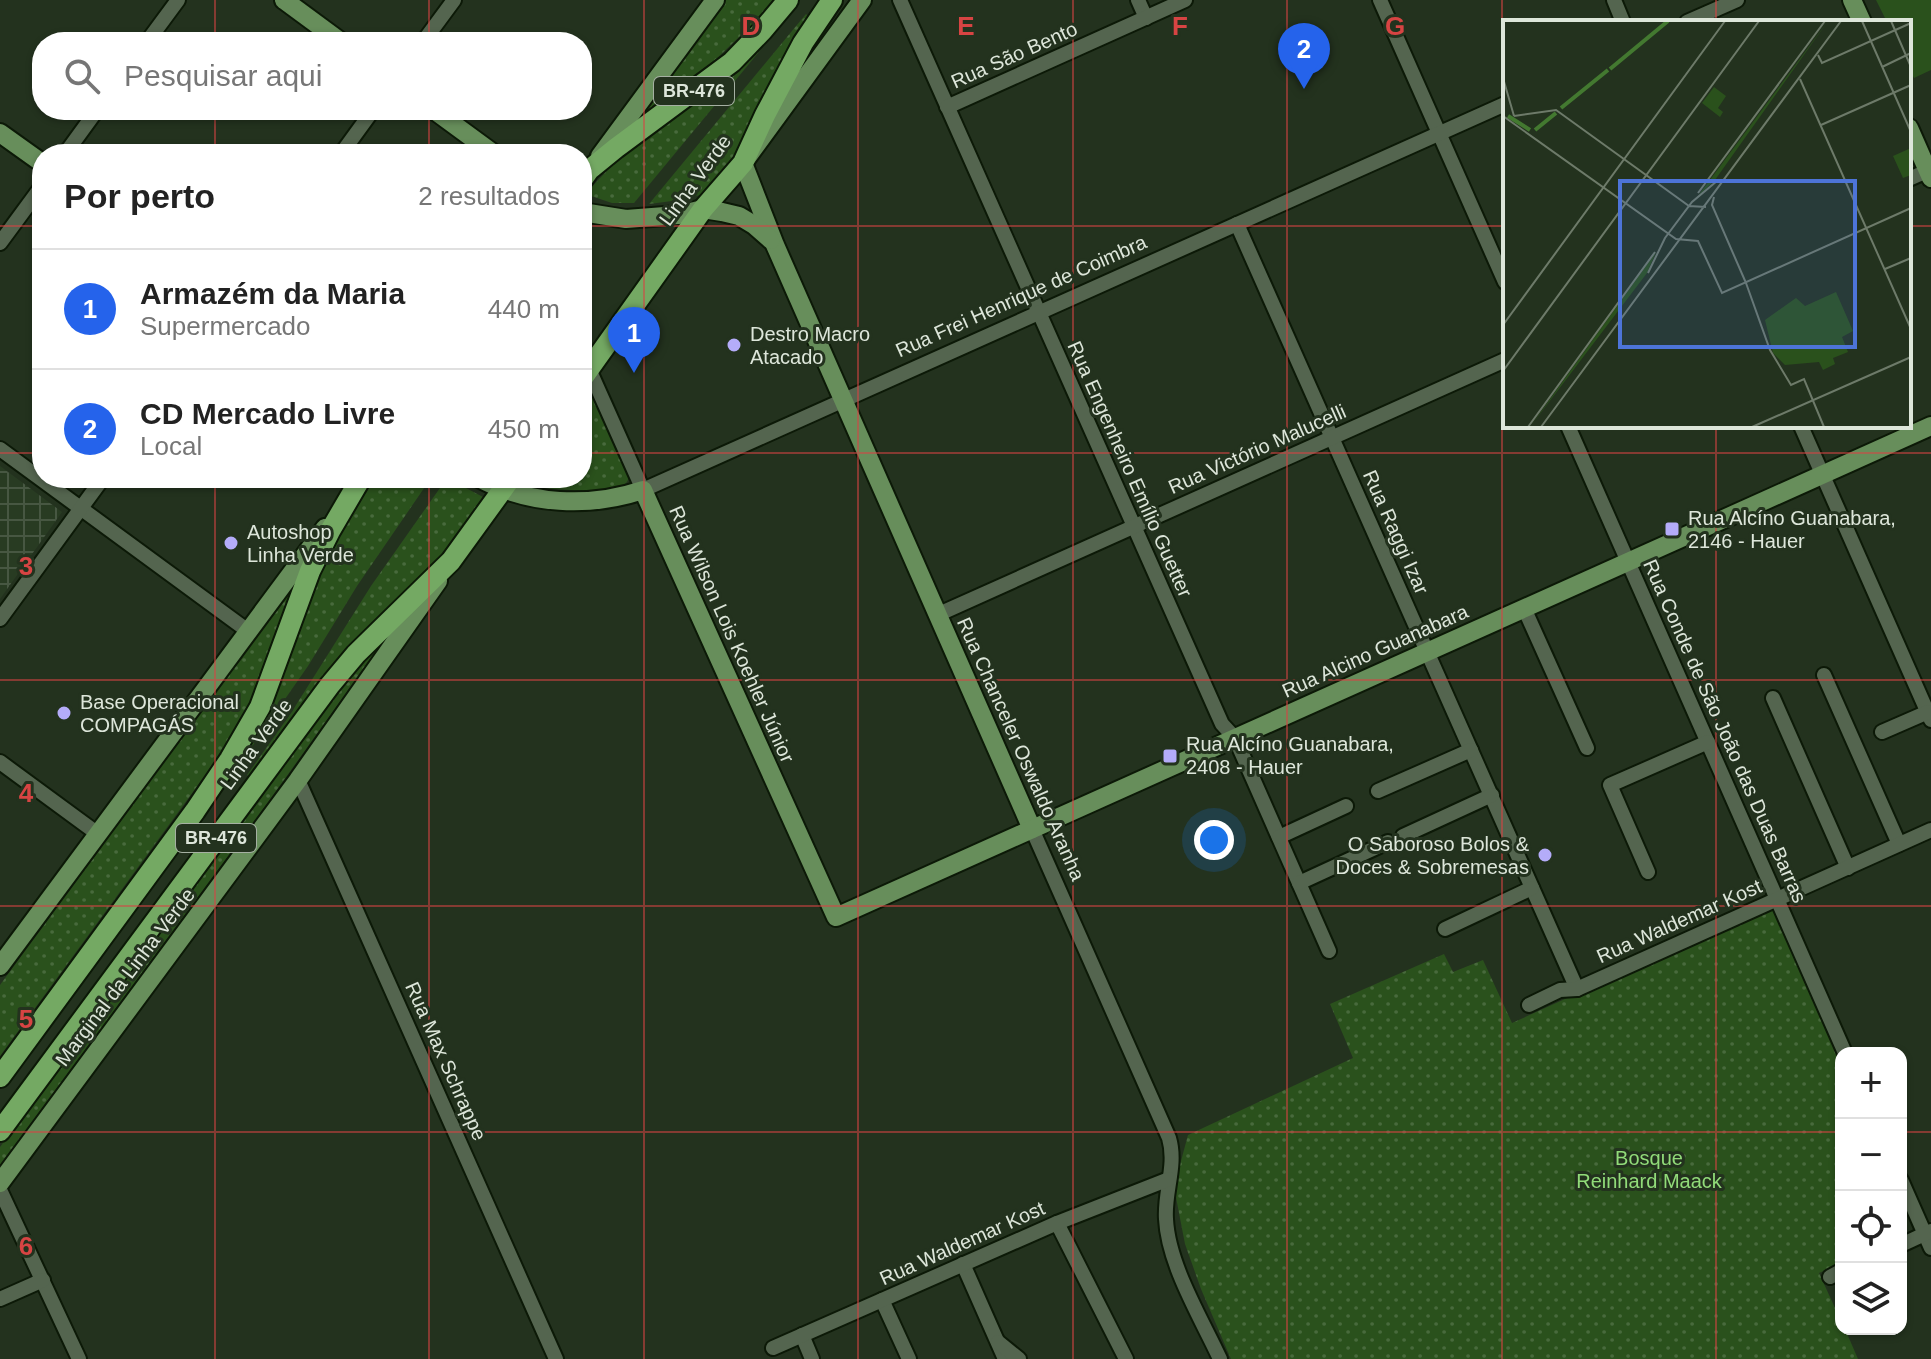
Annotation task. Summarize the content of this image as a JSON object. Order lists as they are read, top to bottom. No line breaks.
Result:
{"streets":{"highway":["BR-476","Linha Verde"],"main road":["Rua Frei Henrique de Coimbra","Rua Wilson Lois Koehler Júnior","Rua Alcino Guanabara","Rua Chanceler Oswaldo Aranha","Marginal da Linha Verde"],"street":["Rua São Bento","Rua Victório Malucelli","Rua Engenheiro Emílio Guetter","Rua Raggi Izar","Rua Conde de São João das Duas Barras","Rua Waldemar Kost","Rua Max Schrappe"]},"crossings":[["Rua São Bento","Rua Engenheiro Emílio Guetter"],["Linha Verde","Rua Chanceler Oswaldo Aranha"],["Linha Verde","Marginal da Linha Verde"],["Rua Frei Henrique de Coimbra","Rua Engenheiro Emílio Guetter"],["Rua Frei Henrique de Coimbra","Rua Raggi Izar"],["Rua Frei Henrique de Coimbra","Rua Wilson Lois Koehler Júnior"],["Rua Frei Henrique de Coimbra","Rua Chanceler Oswaldo Aranha"],["Rua Victório Malucelli","Rua Engenheiro Emílio Guetter"],["Rua Victório Malucelli","Rua Raggi Izar"],["Rua Victório Malucelli","Rua Chanceler Oswaldo Aranha"],["Rua Engenheiro Emílio Guetter","Rua Alcino Guanabara"],["Rua Raggi Izar","Rua Alcino Guanabara"],["Rua Raggi Izar","Rua Waldemar Kost"],["Rua Wilson Lois Koehler Júnior","Rua Alcino Guanabara"],["Rua Alcino Guanabara","Rua Conde de São João das Duas Barras"],["Rua Alcino Guanabara","Rua Chanceler Oswaldo Aranha"],["Rua Conde de São João das Duas Barras","Rua Waldemar Kost"],["Rua Chanceler Oswaldo Aranha","Rua Waldemar Kost"],["Marginal da Linha Verde","Rua Max Schrappe"]],"parks":["Bosque Reinhard Maack"],"places":{"other":["Destro Macro Atacado","Autoshop Linha Verde","Base Operacional COMPAGÁS","O Saboroso Bolos & Doces & Sobremesas"],"transit":["Rua Alcíno Guanabara, 2146 - Hauer","Rua Alcíno Guanabara, 2408 - Hauer"]},"page":{"pins":["2","1"],"search":"Pesquisar aqui","heading":["Por perto","2 resultados"],"list":[{"mark":"1","name":"Armazém da Maria","note":"Supermercado","value":"440 m"},{"mark":"2","name":"CD Mercado Livre","note":"Local","value":"450 m"}],"map_buttons":["+","−"]},"grid":{"columns":["D","E","F","G"],"rows":["3","4","5","6"]}}
